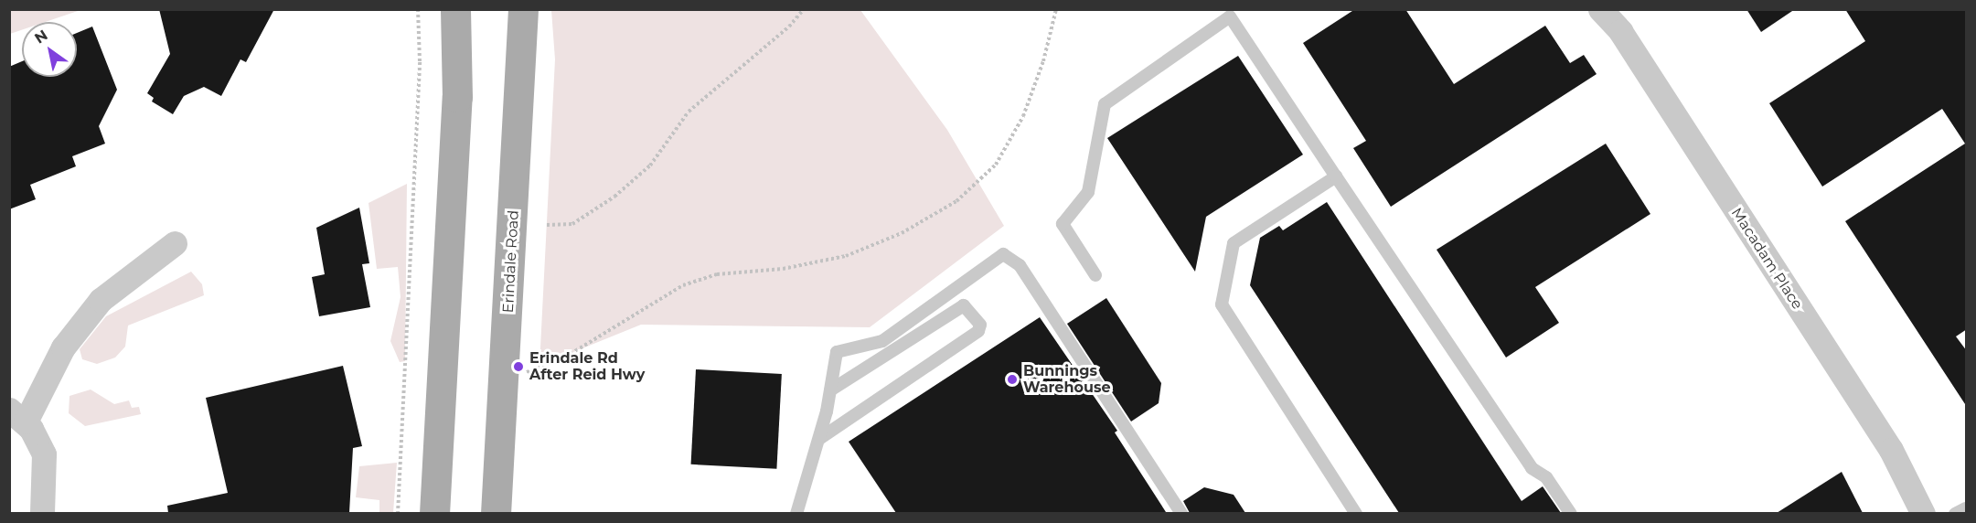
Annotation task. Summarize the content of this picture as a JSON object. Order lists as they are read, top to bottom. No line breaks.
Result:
{"streets":{"main road":["Erindale Road"],"street":["Macadam Place"]},"places":["Erindale Rd After Reid Hwy","Bunnings Warehouse"],"north":"top left"}
